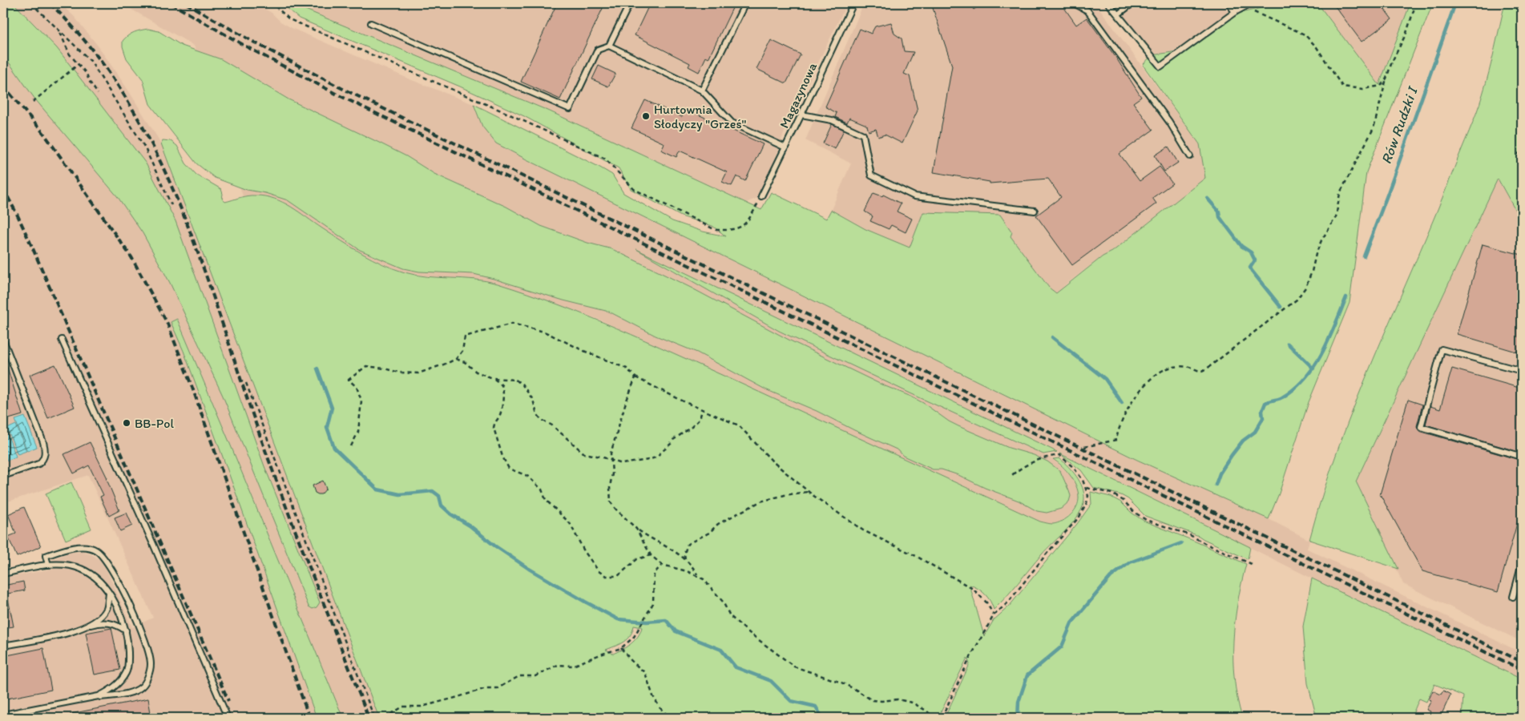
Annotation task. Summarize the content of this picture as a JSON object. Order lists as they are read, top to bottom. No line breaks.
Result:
{"streets":{"lane":["Magazynowa"]},"water":["Rów Rudzki I"],"places":["Hurtownia Słodyczy \"Grześ\"","BB-Pol"]}
